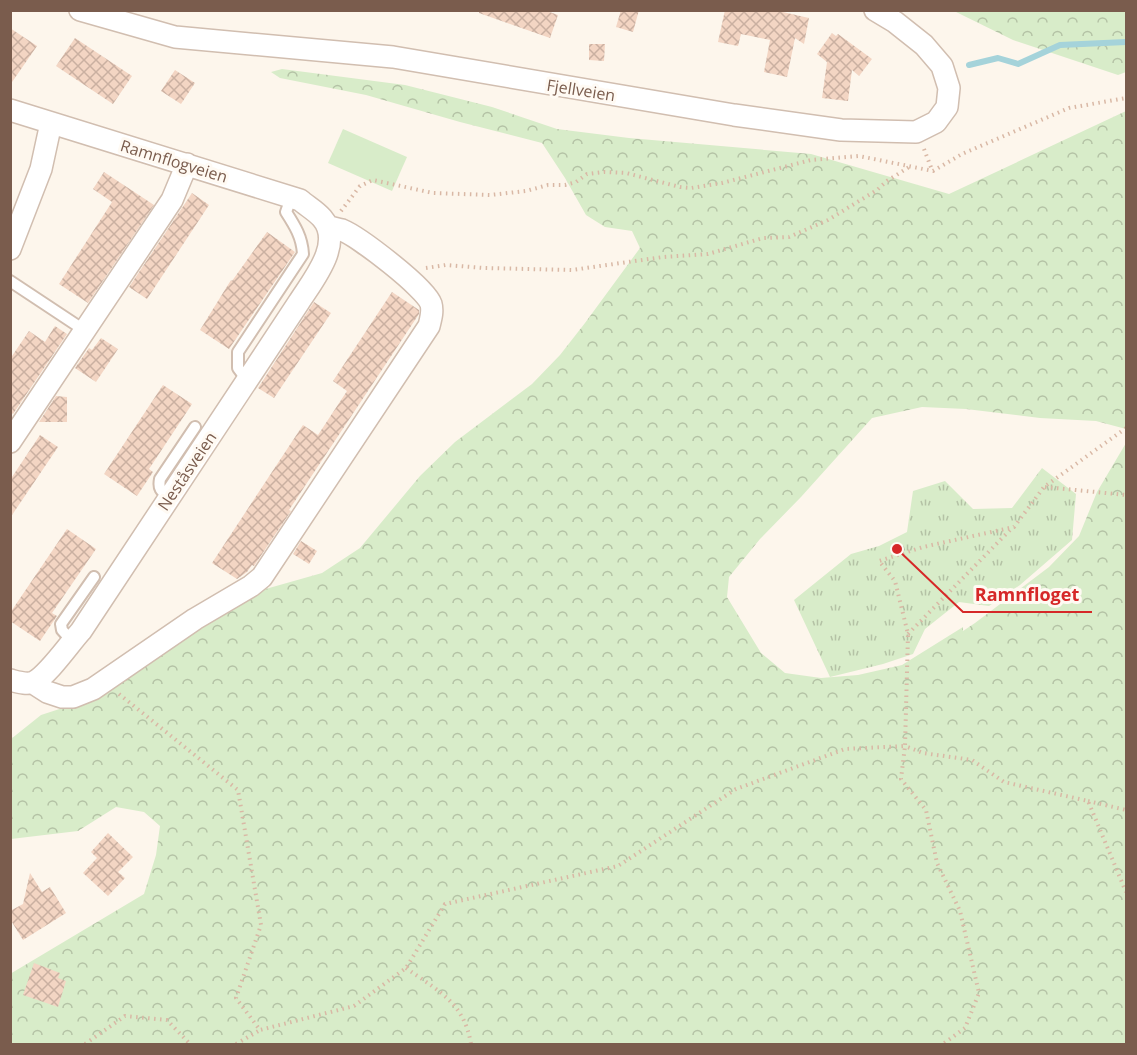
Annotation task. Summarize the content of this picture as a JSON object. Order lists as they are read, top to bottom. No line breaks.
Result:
{"streets":{"street":["Fjellveien","Ramnflogveien","Neståsveien"]},"crossings":[["Ramnflogveien","Neståsveien"]],"places":["Ramnfloget"]}
